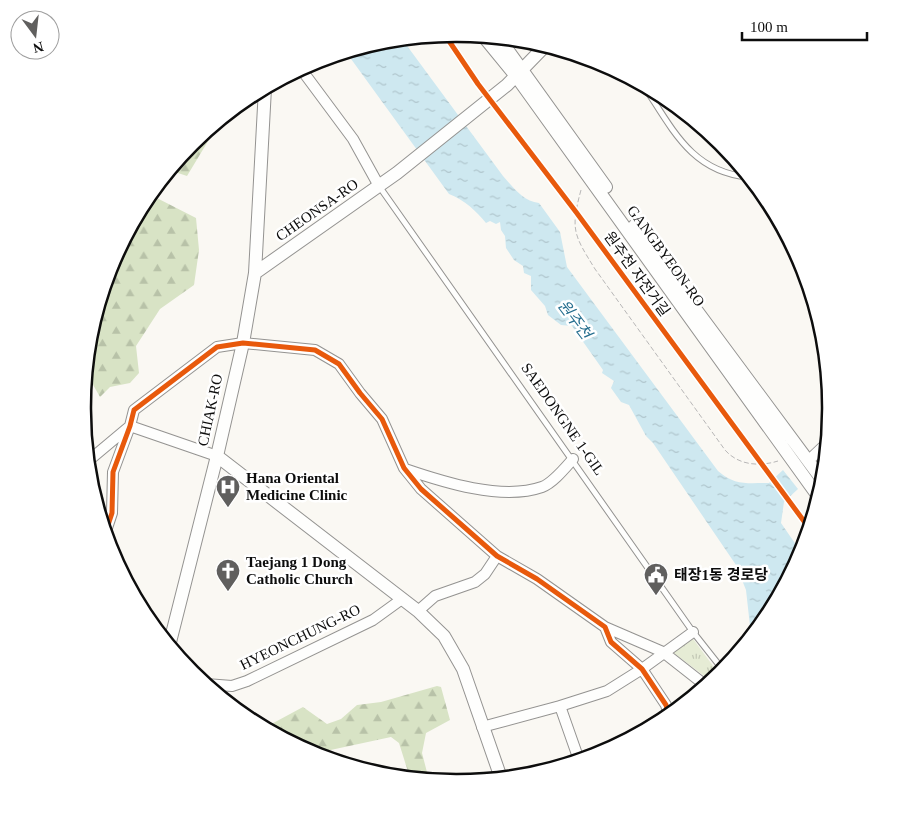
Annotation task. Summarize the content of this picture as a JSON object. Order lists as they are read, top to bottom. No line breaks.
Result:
{"streets":{"street":["CHEONSA-RO","GANGBYEON-RO","CHIAK-RO","HYEONCHUNG-RO"],"lane":["SAEDONGNE 1-GIL"],"cycle path":["원주천 자전거길"]},"crossings":[["CHEONSA-RO","GANGBYEON-RO"],["CHEONSA-RO","CHIAK-RO"],["CHEONSA-RO","SAEDONGNE 1-GIL"]],"water":["원주천"],"places":{"hospital":["Hana Oriental Medicine Clinic"],"church":["Taejang 1 Dong Catholic Church"],"public building":["태장1동 경로당"]},"scale_bar":"100 m","north":"bottom"}
